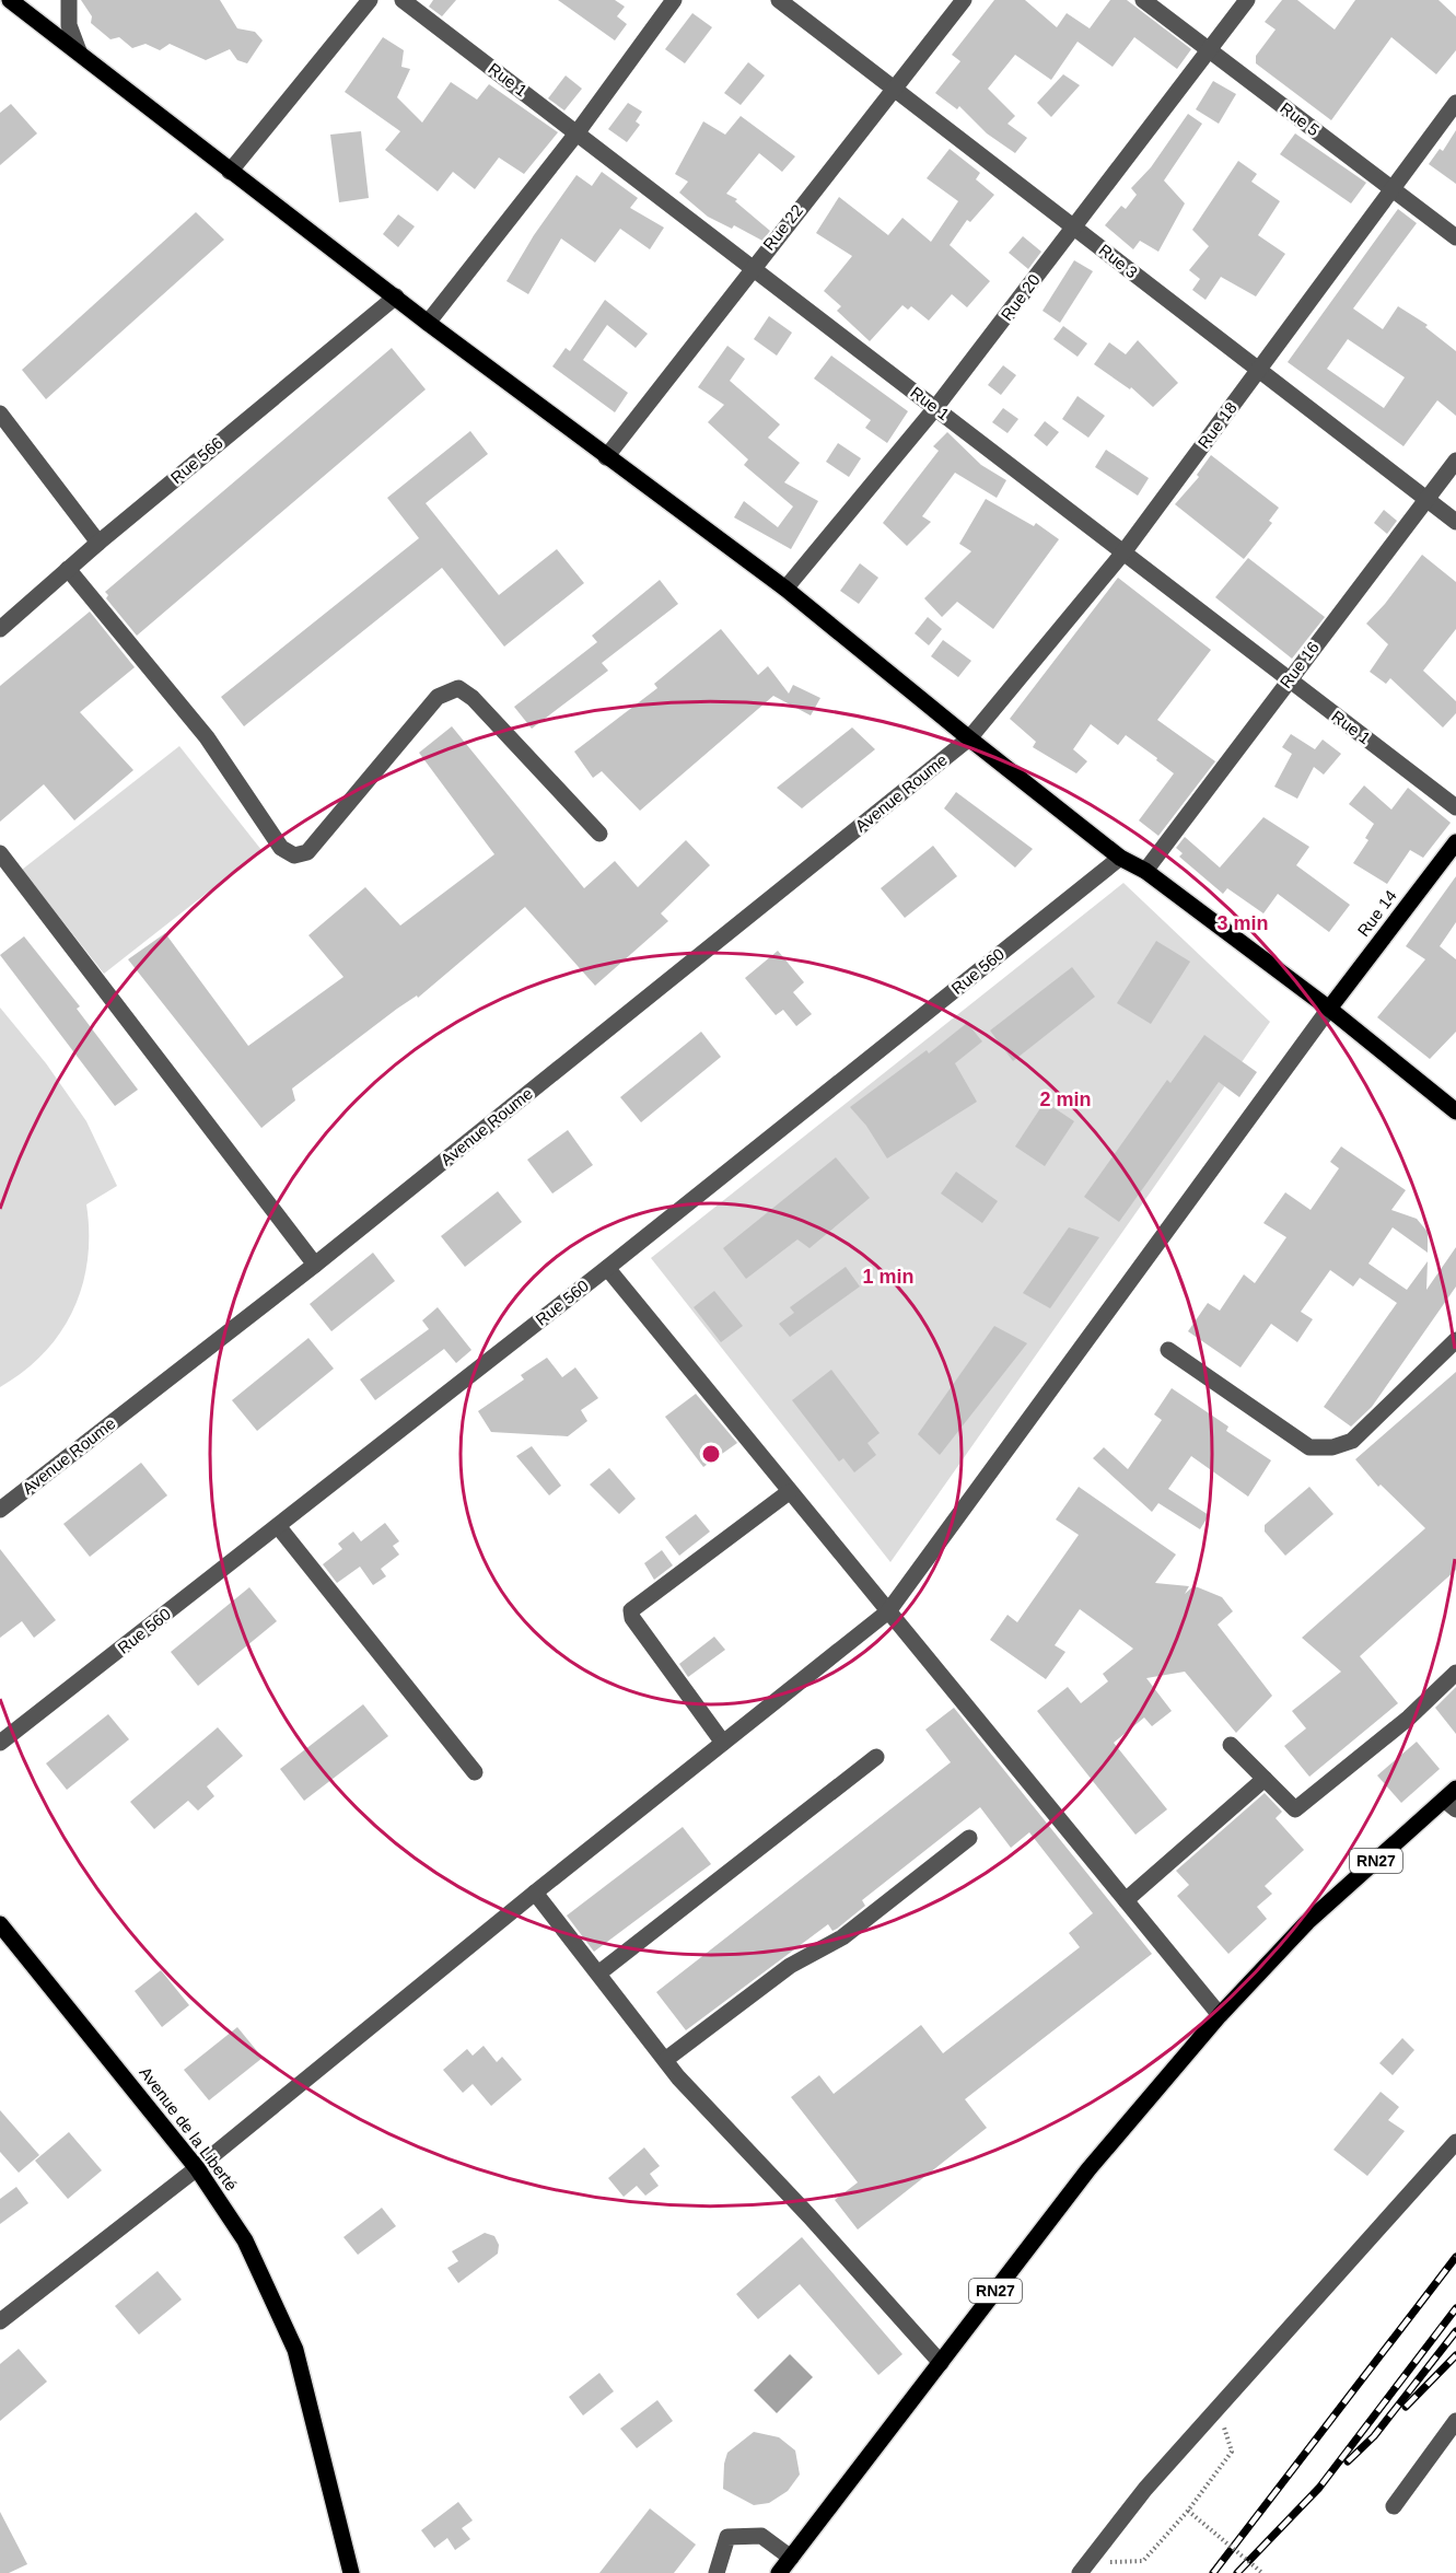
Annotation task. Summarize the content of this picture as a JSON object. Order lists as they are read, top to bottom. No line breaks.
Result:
{"streets":{"main road":["Rue 14","RN27","Avenue de la Liberté"],"street":["Rue 1","Rue 5","Rue 22","Rue 3","Rue 20","Rue 18","Rue 566","Rue 16","Avenue Roume","Rue 560"]},"crossings":[["Rue 1","Rue 22"],["Rue 1","Rue 20"],["Rue 1","Rue 18"],["Rue 1","Rue 16"],["Rue 5","Rue 20"],["Rue 5","Rue 18"],["Rue 22","Rue 3"],["Rue 3","Rue 20"],["Rue 3","Rue 18"],["Rue 3","Rue 16"],["Rue 18","Avenue Roume"]],"rings":["3 min","2 min","1 min"]}
